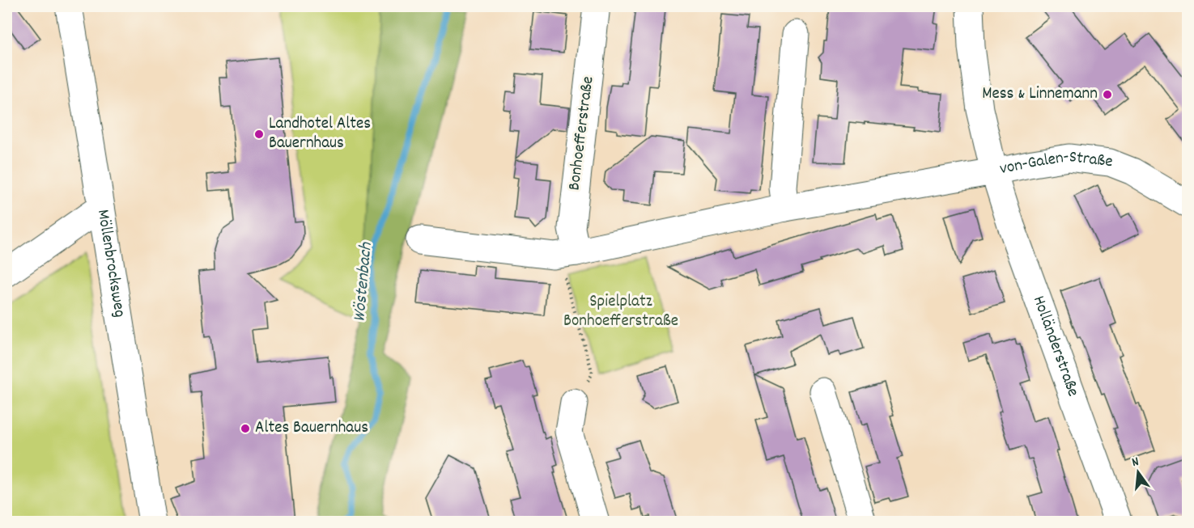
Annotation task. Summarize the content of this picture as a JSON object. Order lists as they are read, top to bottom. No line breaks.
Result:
{"streets":{"street":["Bonhoefferstraße","von-Galen-Straße","Möllenbrocksweg","Holländerstraße"]},"crossings":[["von-Galen-Straße","Holländerstraße"]],"water":["Wöstenbach"],"parks":["Spielplatz Bonhoefferstraße"],"places":["Mess & Linnemann","Landhotel Altes Bauernhaus","Altes Bauernhaus"],"north":"top"}
